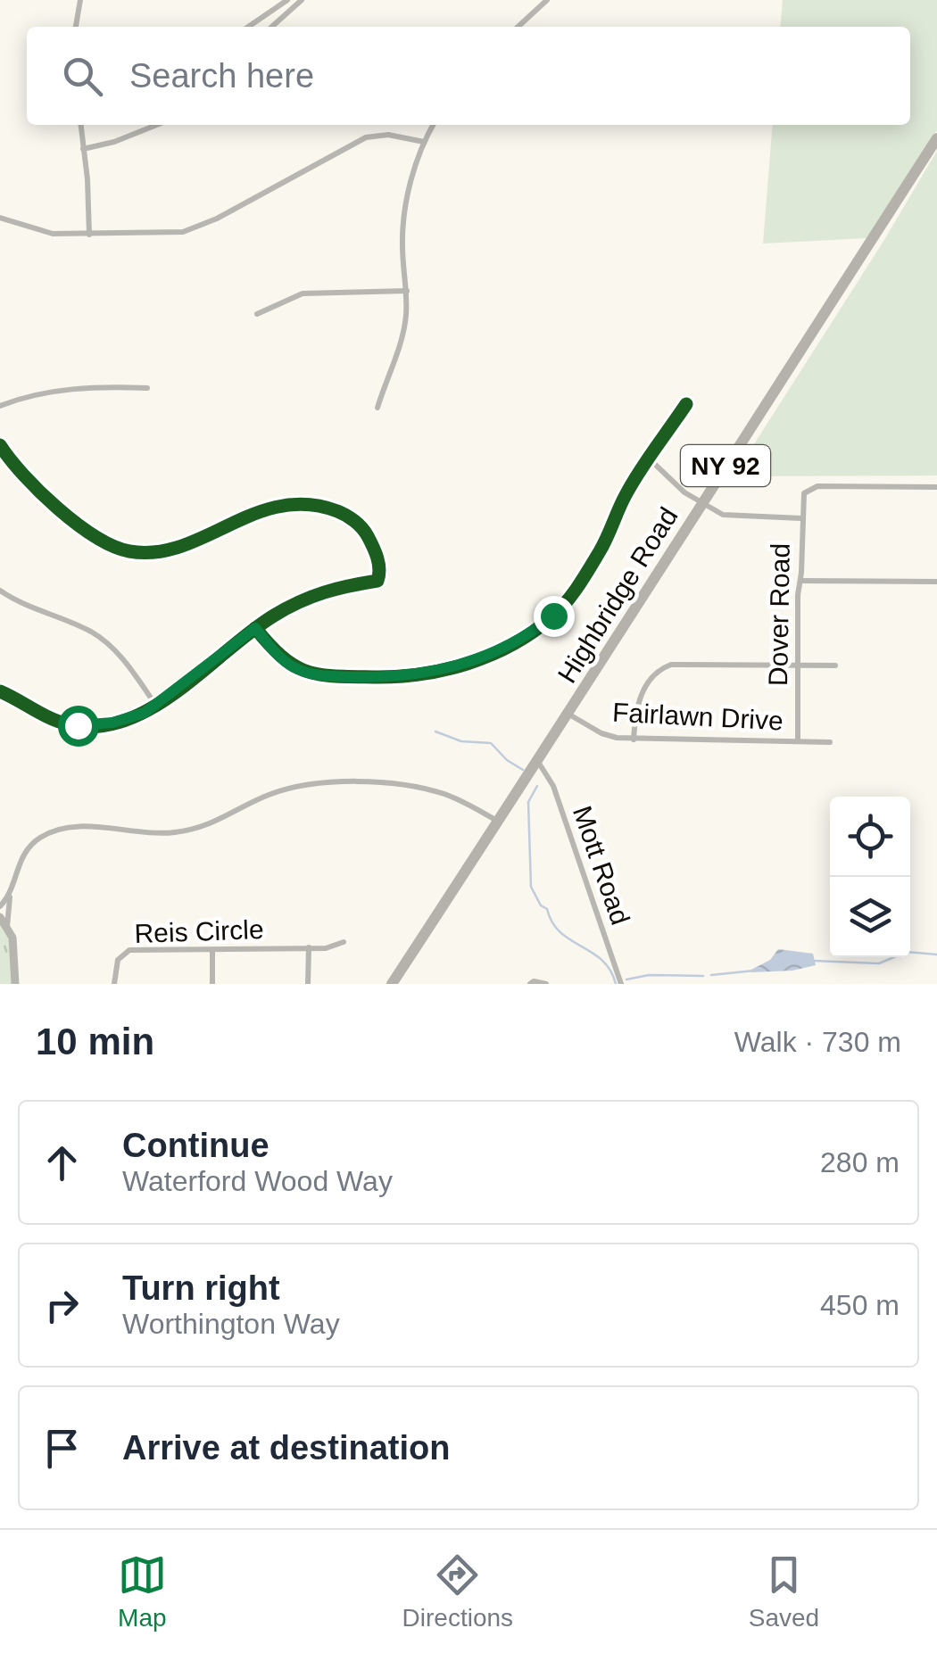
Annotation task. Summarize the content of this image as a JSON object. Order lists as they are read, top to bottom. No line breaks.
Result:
{"streets":{"highway":["NY 92","Highbridge Road"],"street":["Dover Road","Fairlawn Drive","Mott Road","Reis Circle"]},"crossings":[["Highbridge Road","Fairlawn Drive"],["Highbridge Road","Mott Road"],["Dover Road","Fairlawn Drive"]],"page":{"search":"Search here","heading":["10 min","Walk · 730 m"],"list":[["Continue","Waterford Wood Way","280 m"],["Turn right","Worthington Way","450 m"],"Arrive at destination"],"nav":["Map","Directions","Saved"]}}
